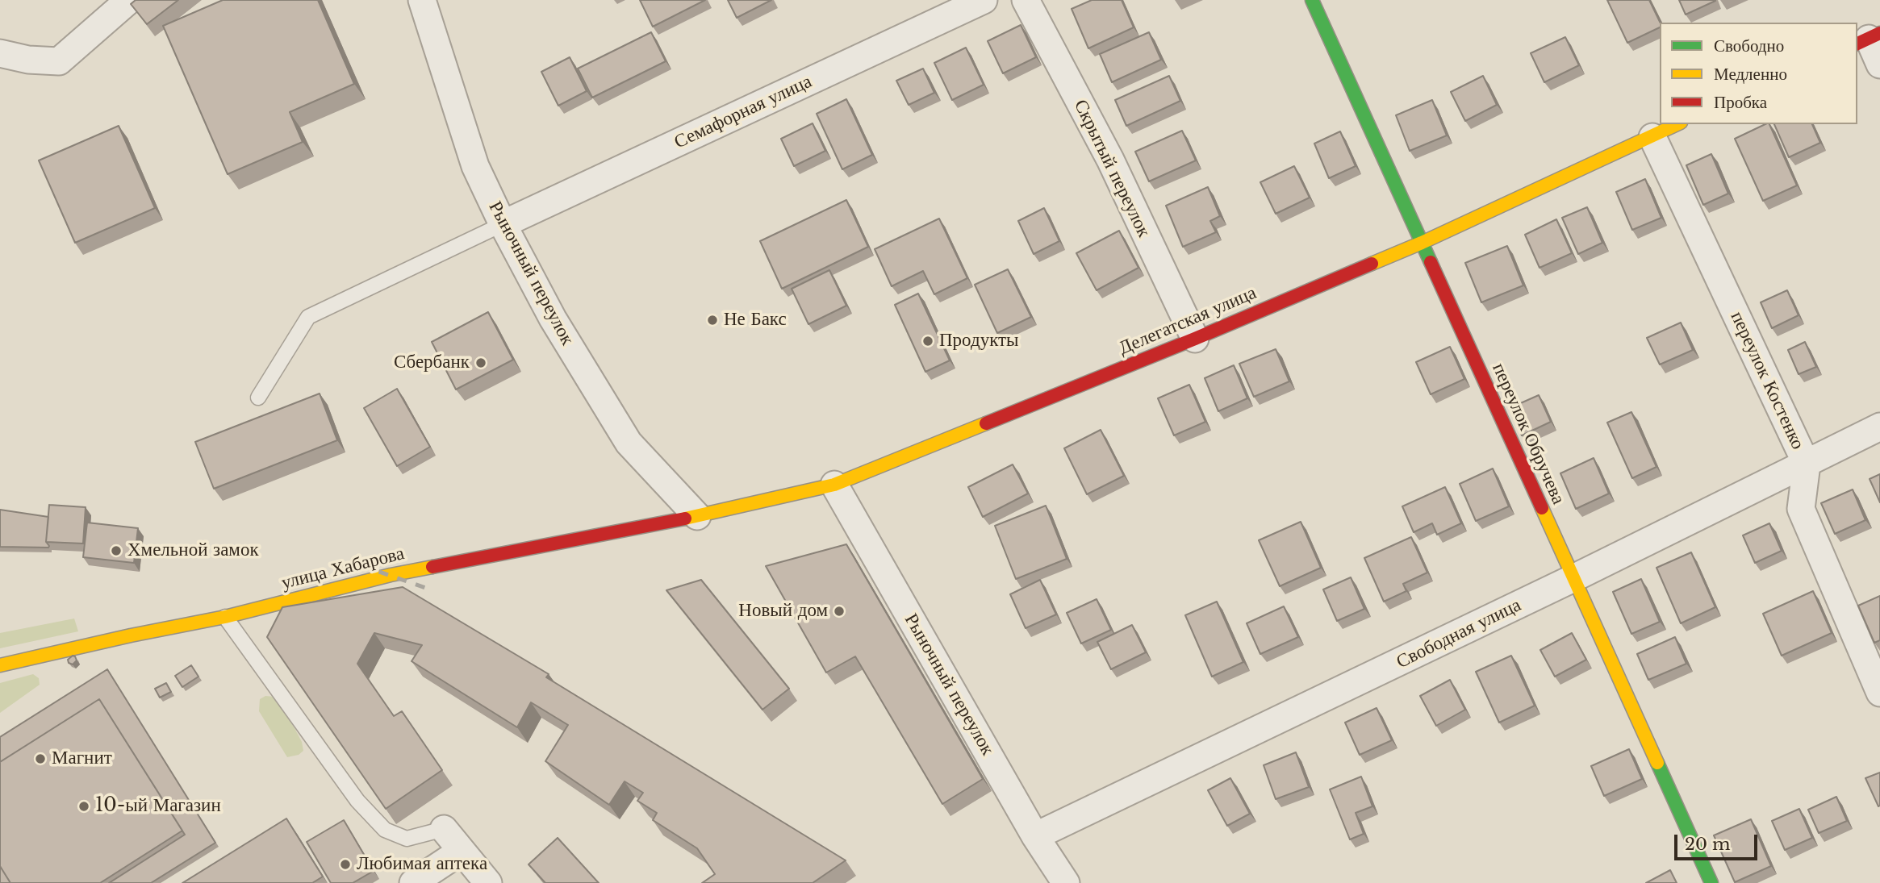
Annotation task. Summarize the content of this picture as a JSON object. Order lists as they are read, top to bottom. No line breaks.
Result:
{"streets":{"main road":["Делегатская улица","переулок Обручева","улица Хабарова"],"street":["Семафорная улица","Скрытый переулок","Рыночный переулок","переулок Костенко","Свободная улица"]},"crossings":[["Семафорная улица","Рыночный переулок"],["Скрытый переулок","Делегатская улица"],["Рыночный переулок","Делегатская улица"],["Рыночный переулок","улица Хабарова"],["Рыночный переулок","Свободная улица"],["Делегатская улица","переулок Костенко"],["Делегатская улица","переулок Обручева"],["Делегатская улица","улица Хабарова"],["переулок Костенко","Свободная улица"],["переулок Обручева","Свободная улица"]],"places":["Не Бакс","Продукты","Сбербанк","Хмельной замок","Новый дом","Магнит","10-ый Магазин","Любимая аптека"],"legend":["Свободно","Медленно","Пробка"],"scale_bar":"20 m"}
